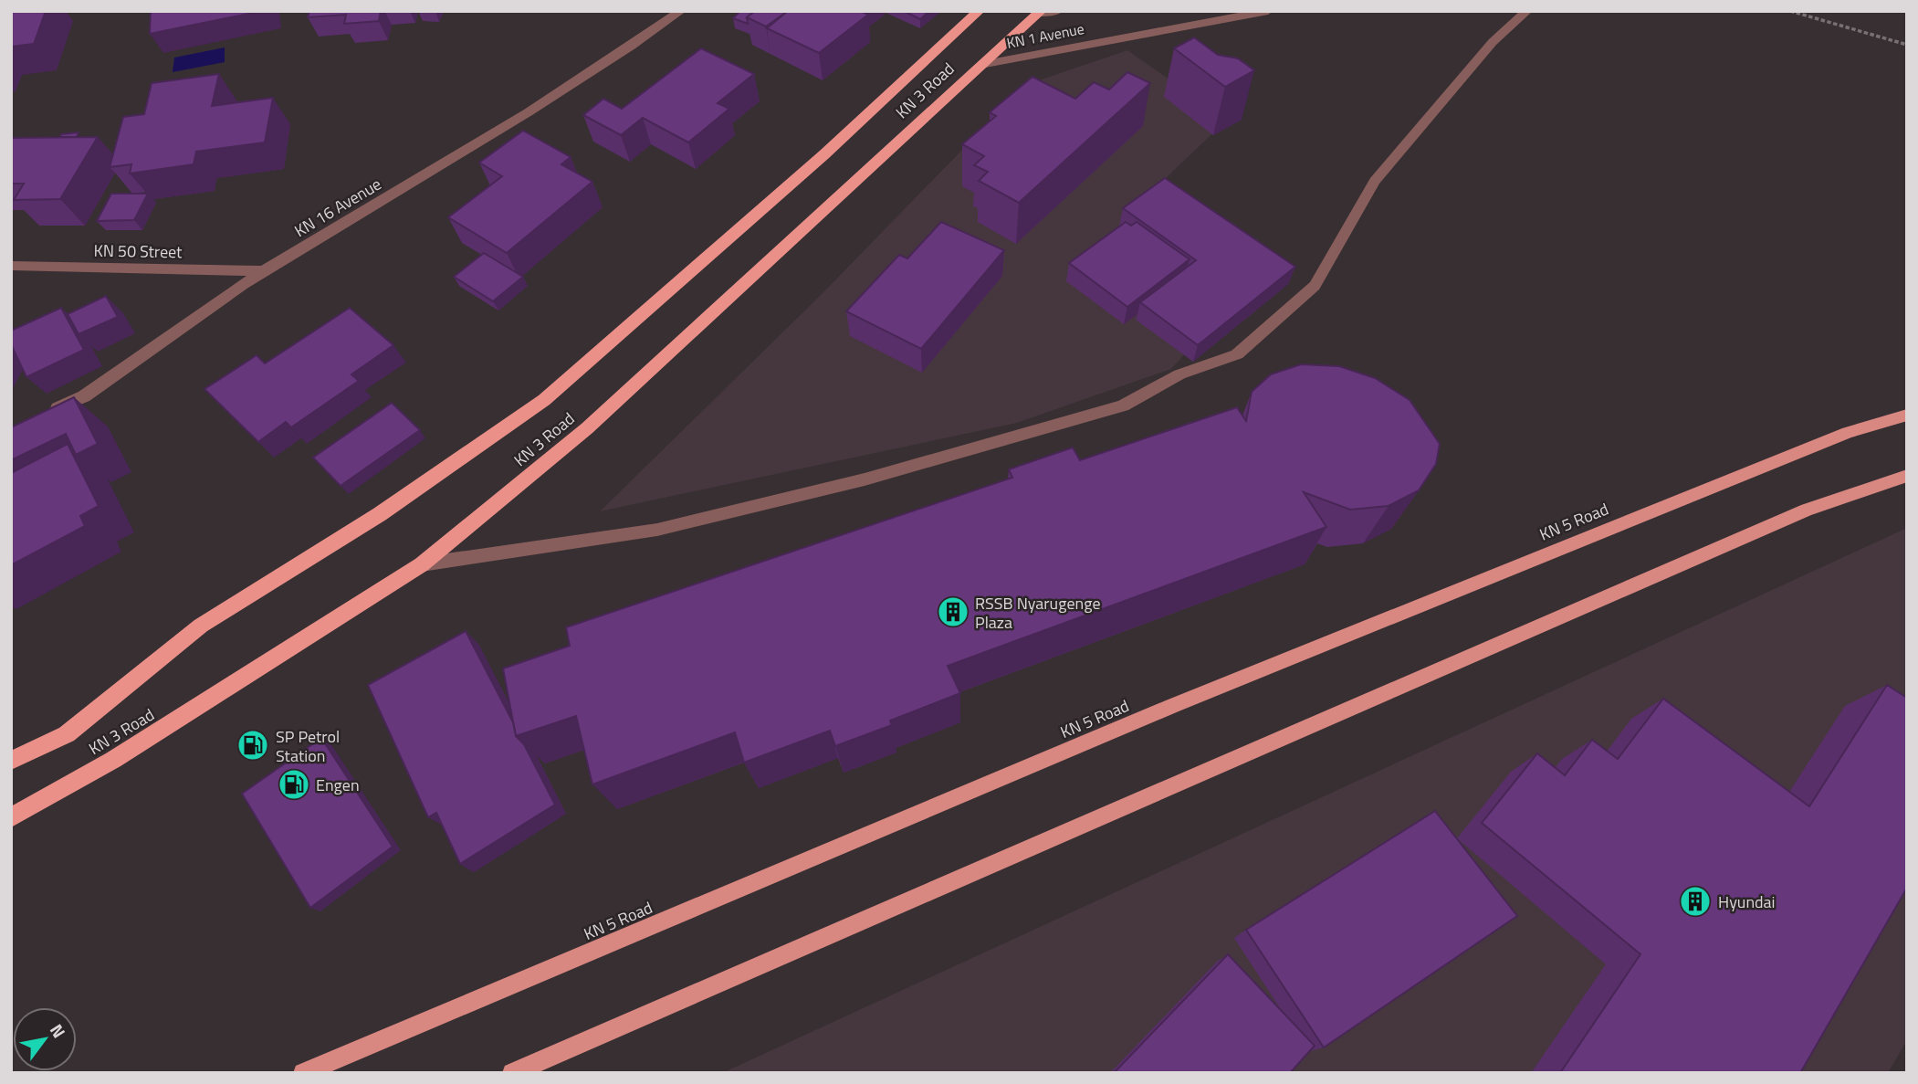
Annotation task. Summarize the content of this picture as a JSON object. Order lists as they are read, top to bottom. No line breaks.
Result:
{"streets":{"highway":["KN 3 Road"],"main road":["KN 5 Road"],"street":["KN 1 Avenue","KN 16 Avenue","KN 50 Street"]},"crossings":[["KN 1 Avenue","KN 3 Road"],["KN 16 Avenue","KN 50 Street"]],"places":{"building":["RSSB Nyarugenge Plaza","Hyundai"],"fuel station":["SP Petrol Station","Engen"]},"north":"top right"}
